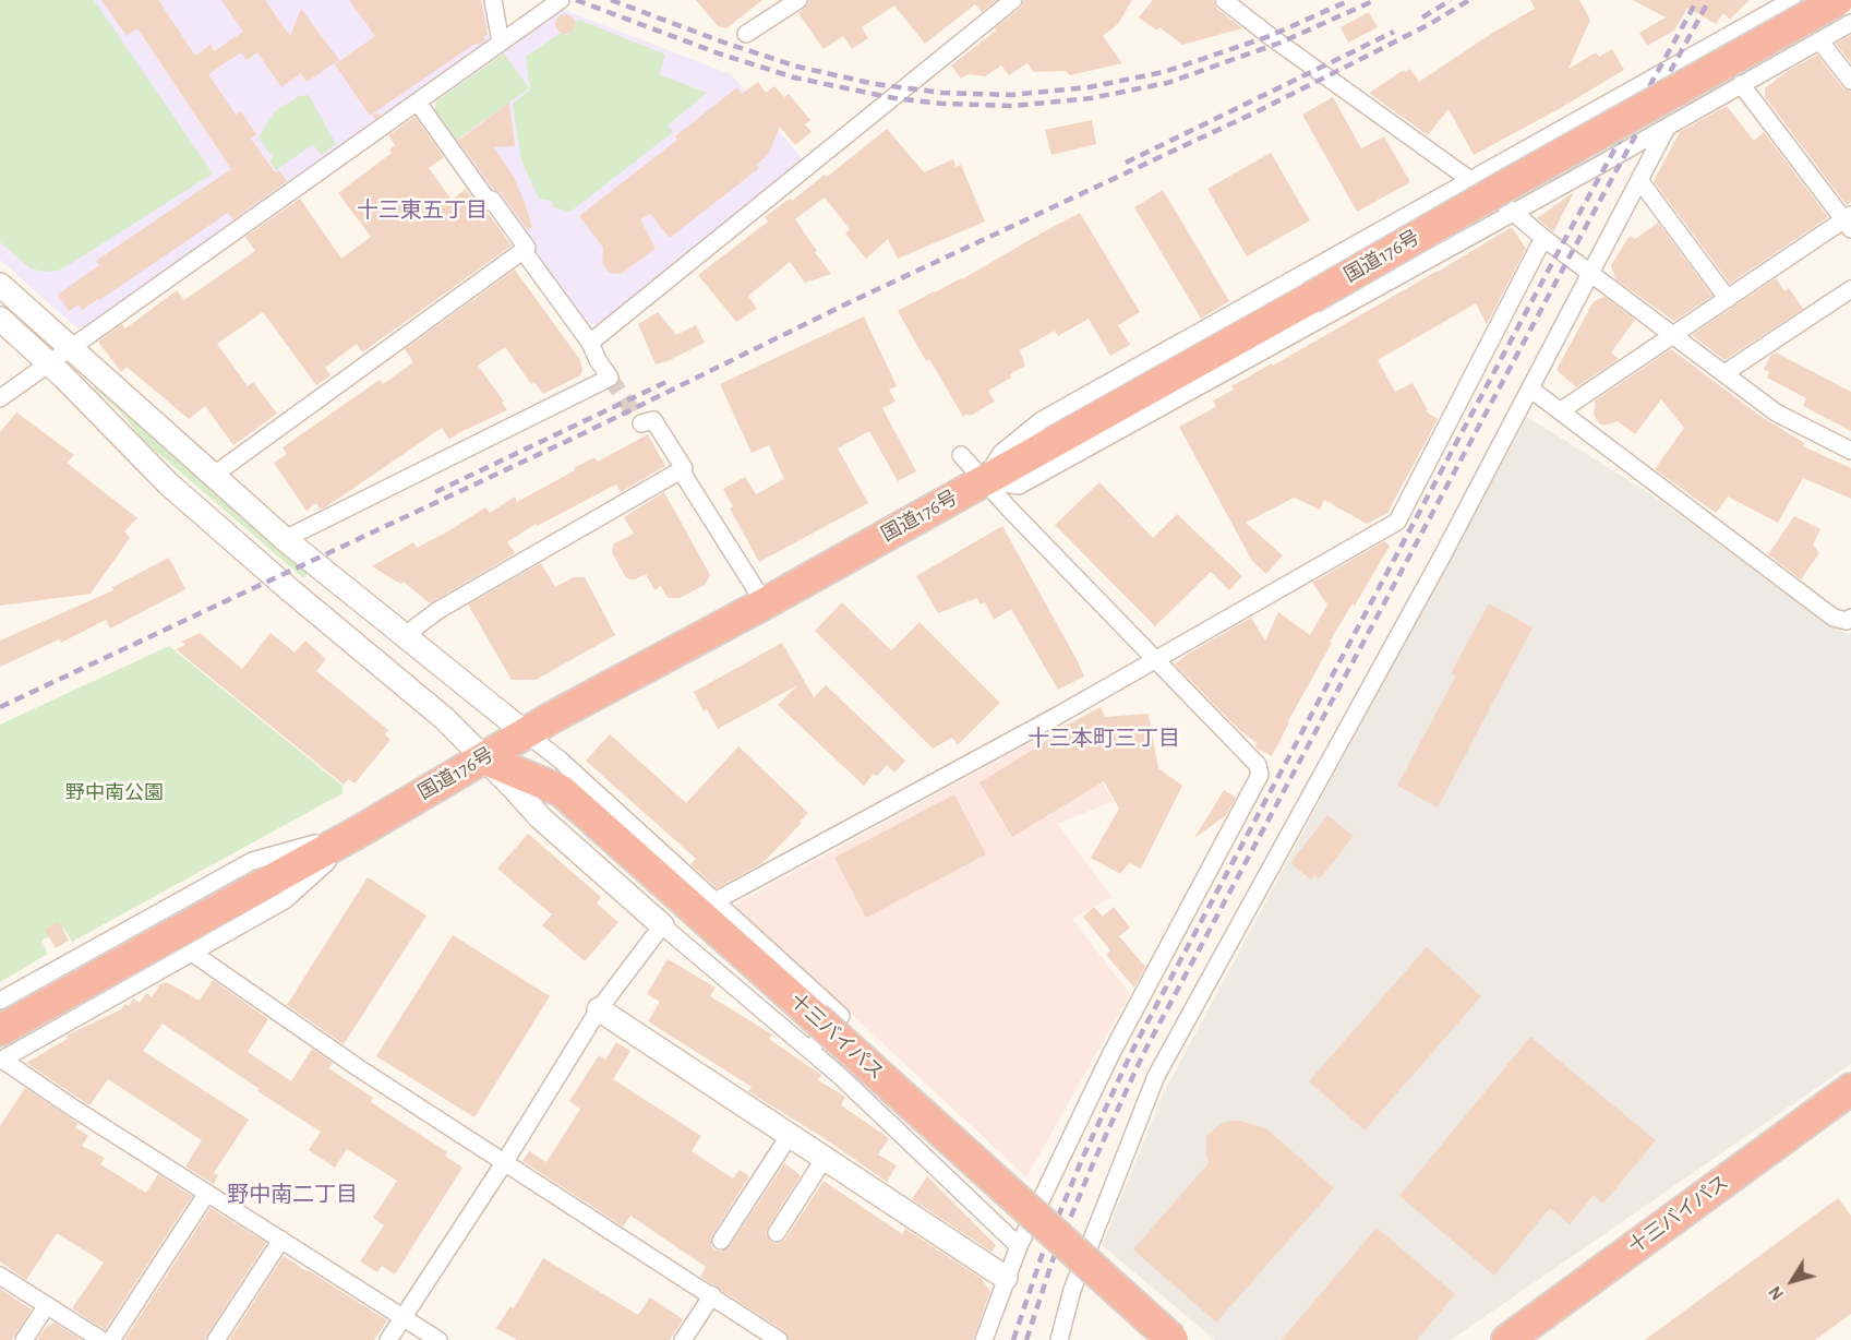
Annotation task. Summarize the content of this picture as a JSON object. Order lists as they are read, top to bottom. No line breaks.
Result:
{"streets":{"highway":["国道176号","十三バイパス"]},"crossings":[["国道176号","十三バイパス"]],"districts":["十三東五丁目","十三本町三丁目","野中南二丁目"],"parks":["野中南公園"],"north":"bottom left"}
